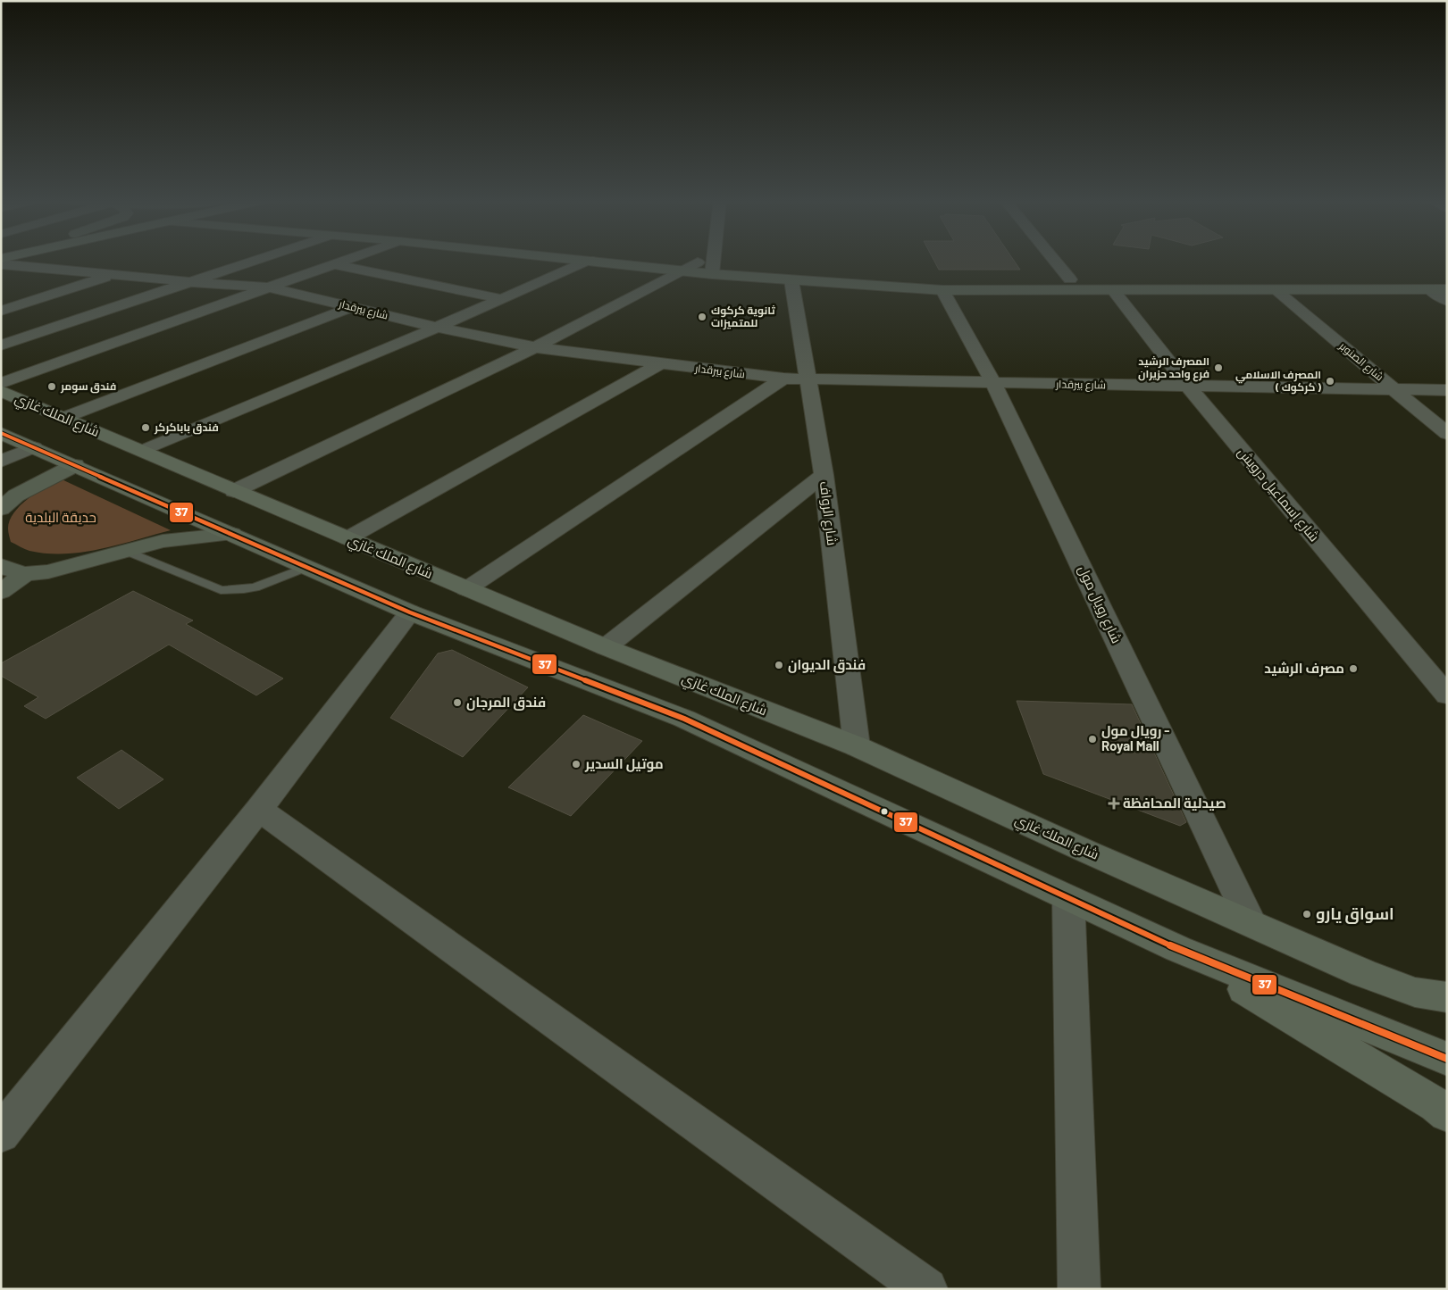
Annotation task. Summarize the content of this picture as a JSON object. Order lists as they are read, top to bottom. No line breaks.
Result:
{"streets":{"main road":["شارع الملك غازي"],"street":["شارع بيرقدار","شارع الصنوبر","شارع إسماعيل درويش","شارع الرواف","شارع رويال مول"]},"crossings":[["شارع بيرقدار","شارع الصنوبر"],["شارع بيرقدار","شارع إسماعيل درويش"],["شارع بيرقدار","شارع الرواف"],["شارع بيرقدار","شارع رويال مول"],["شارع الملك غازي","شارع الرواف"],["شارع الملك غازي","شارع رويال مول"]],"parks":["حديقة البلدية"],"places":{"other":["ثانوية كركوك للمتميزات","المصرف الرشید فرع واحد حزیران","المصرف الاسلامي ( كركوك )","فندق سومر","فندق باباكركر","فندق الديوان","مصرف الرشيد","فندق المرجان","رويال مول - Royal Mall","موتيل السدير","اسواق يارو"],"health":["صيدلية المحافظة"]},"lines":["transit line 37"]}
